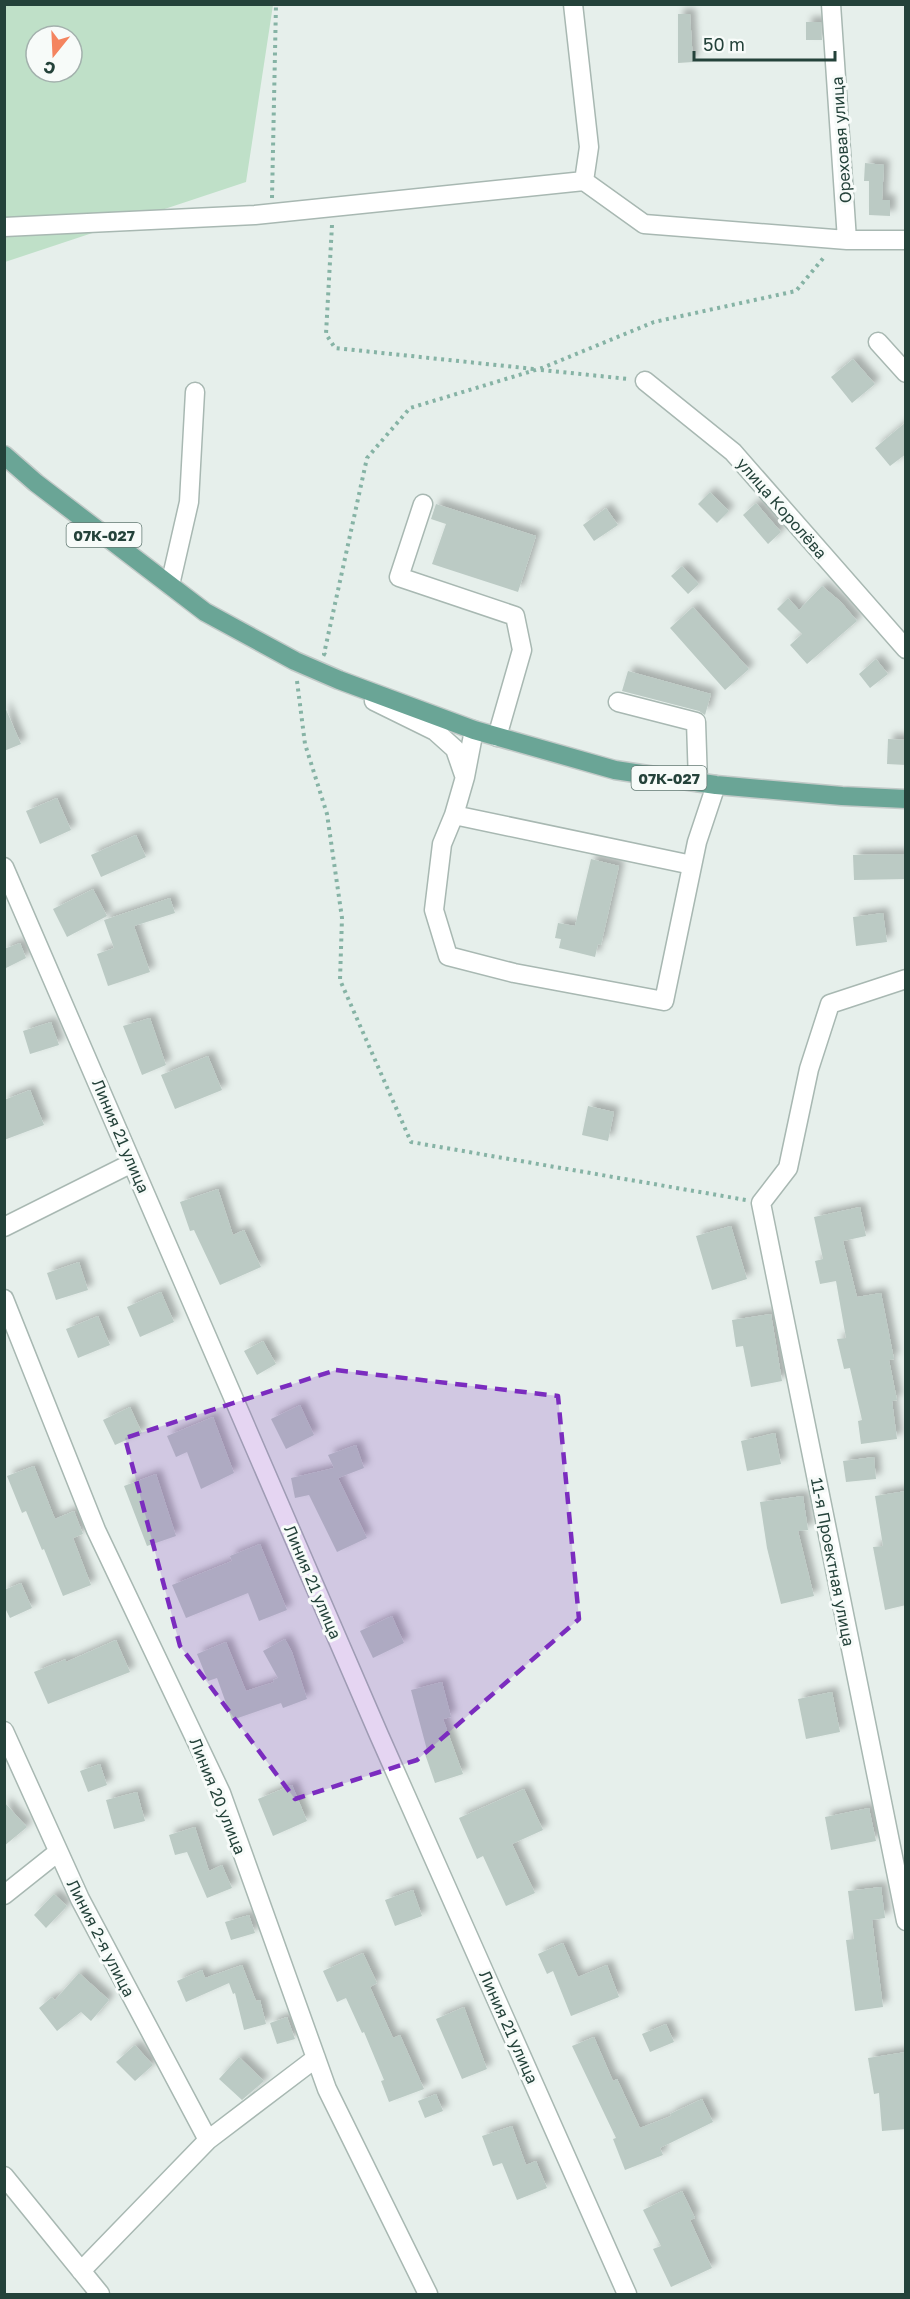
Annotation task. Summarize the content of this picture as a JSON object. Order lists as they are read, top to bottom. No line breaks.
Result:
{"streets":{"main road":["07К-027"],"street":["Ореховая улица","улица Королёва","Линия 21 улица","11-я Проектная улица","Линия 20 улица","Линия 2-я улица"]},"scale_bar":"50 m","north":"bottom"}
